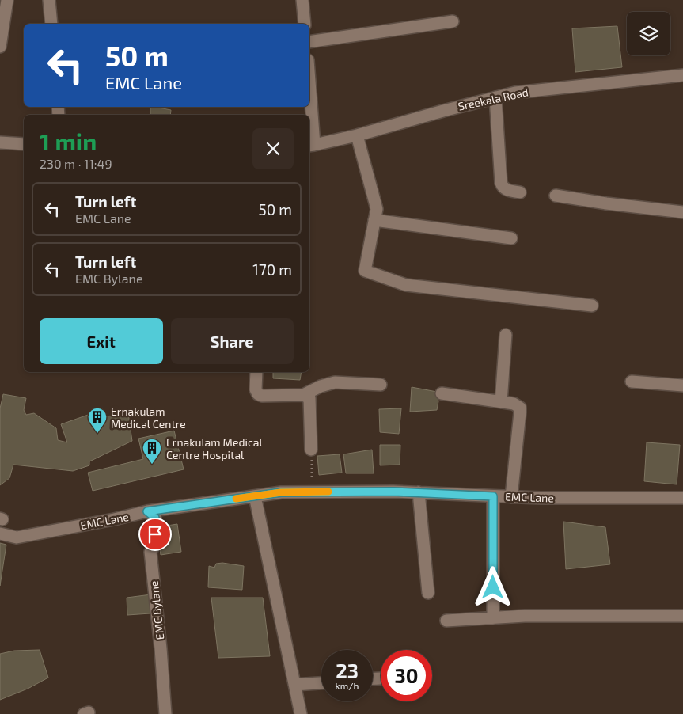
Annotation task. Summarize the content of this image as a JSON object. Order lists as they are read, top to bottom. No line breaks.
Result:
{"streets":{"street":["Sreekala Road","EMC Lane","EMC Bylane"]},"crossings":[["EMC Lane","EMC Bylane"]],"places":{"building":["Ernakulam Medical Centre","Ernakulam Medical Centre Hospital"]},"page":{"turn":["50 m","EMC Lane"],"heading":["1 min","230 m · 11:49"],"list":[{"name":"Turn left","note":"EMC Lane","value":"50 m"},{"name":"Turn left","note":"EMC Bylane","value":"170 m"}],"buttons":["Exit","Share"],"speed":"23 km/h","limit":"30"}}
